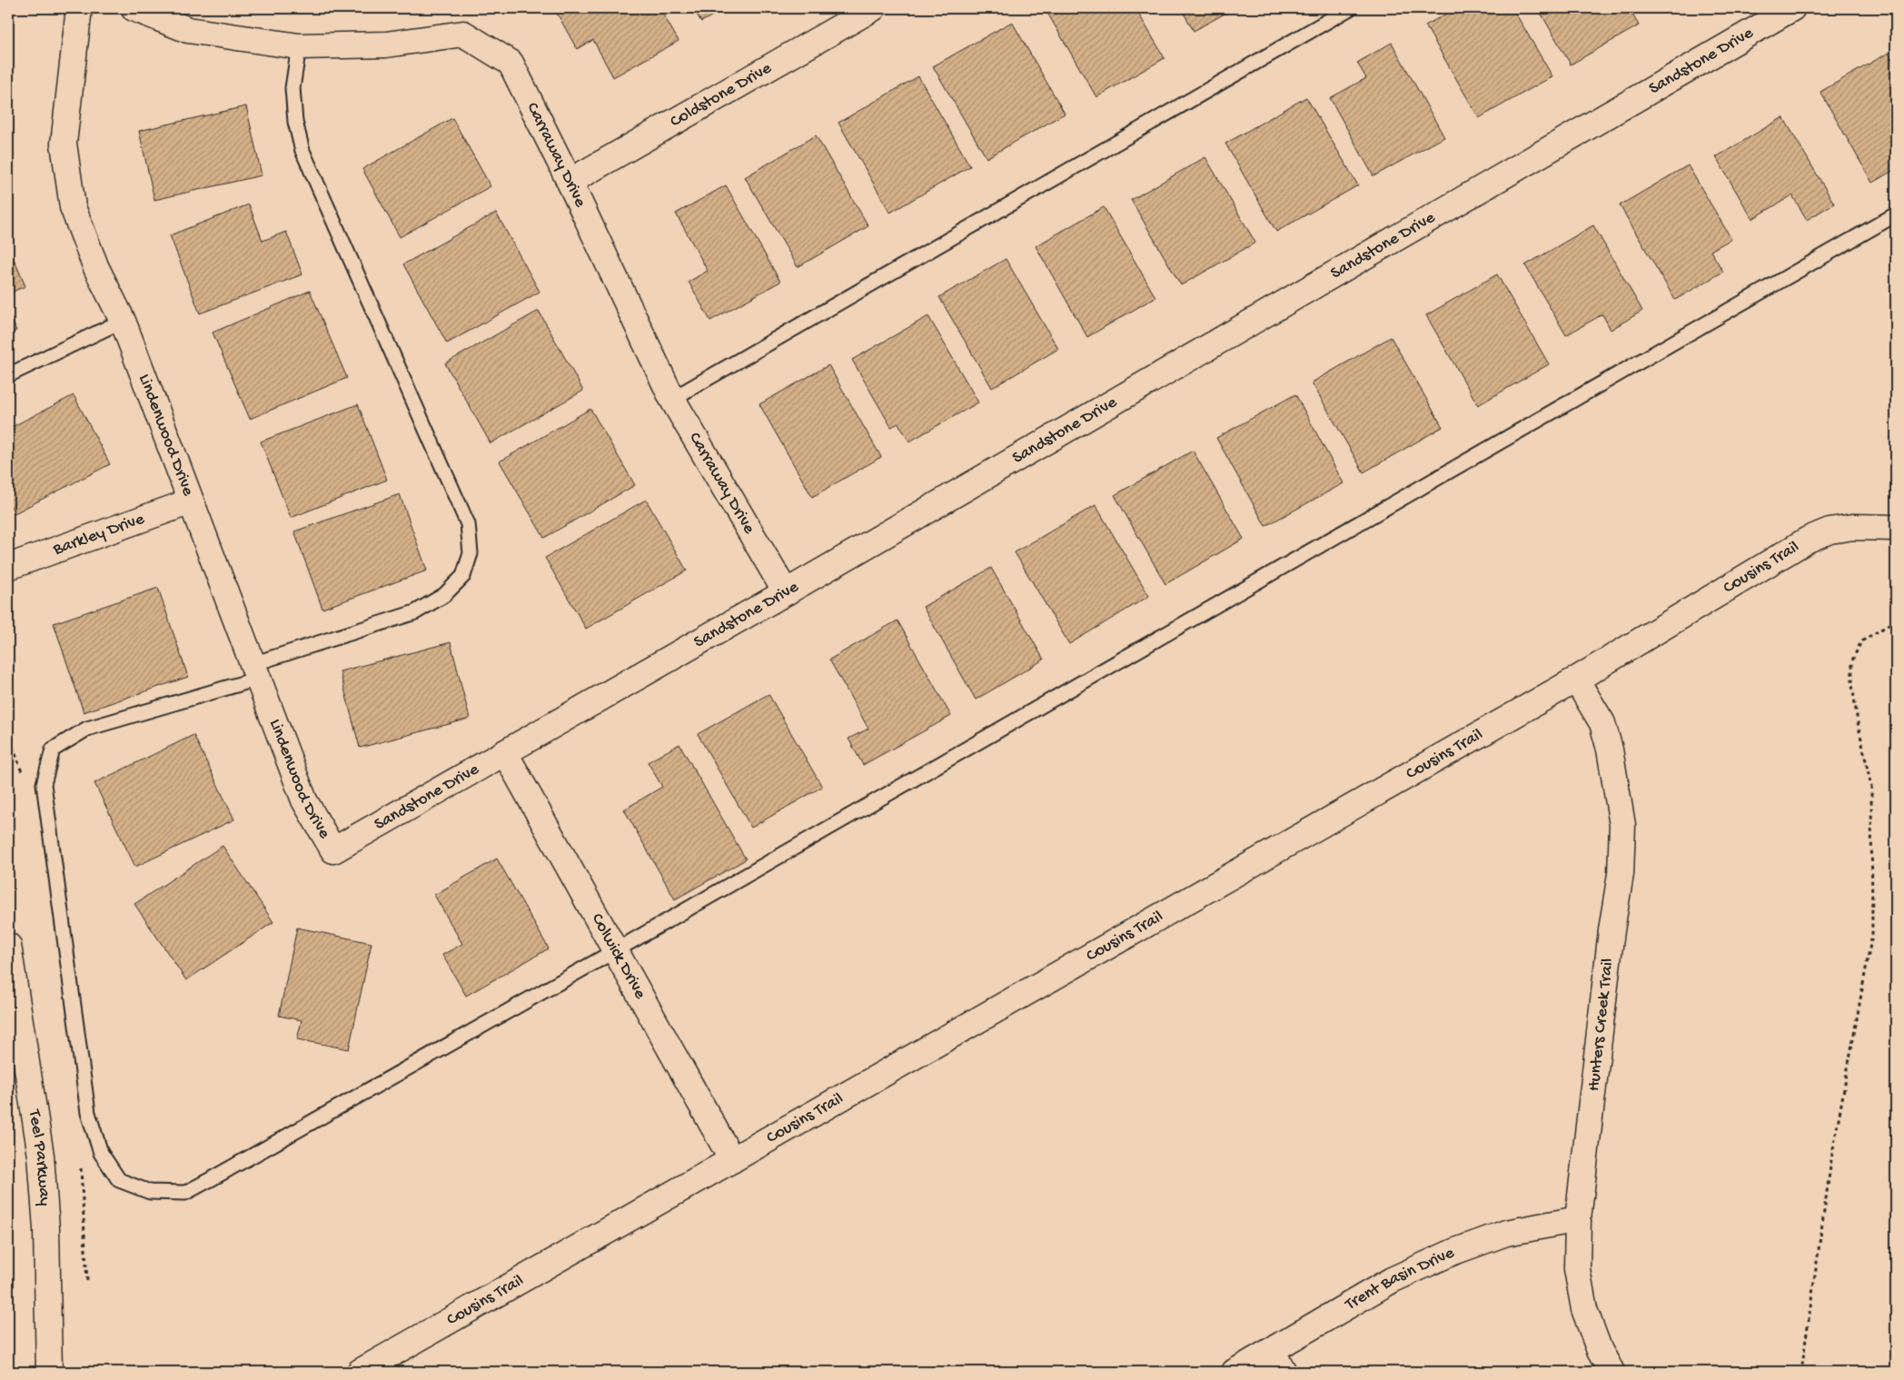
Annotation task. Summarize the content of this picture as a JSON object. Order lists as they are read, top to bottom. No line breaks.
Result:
{"streets":{"street":["Sandstone Drive","Coldstone Drive","Carraway Drive","Lindenwood Drive","Barkley Drive","Cousins Trail","Colwick Drive","Hunters Creek Trail","Teel Parkway","Trent Basin Drive"]},"crossings":[["Sandstone Drive","Carraway Drive"],["Sandstone Drive","Lindenwood Drive"],["Sandstone Drive","Colwick Drive"],["Coldstone Drive","Carraway Drive"],["Lindenwood Drive","Barkley Drive"],["Cousins Trail","Colwick Drive"],["Cousins Trail","Hunters Creek Trail"],["Hunters Creek Trail","Trent Basin Drive"]]}
